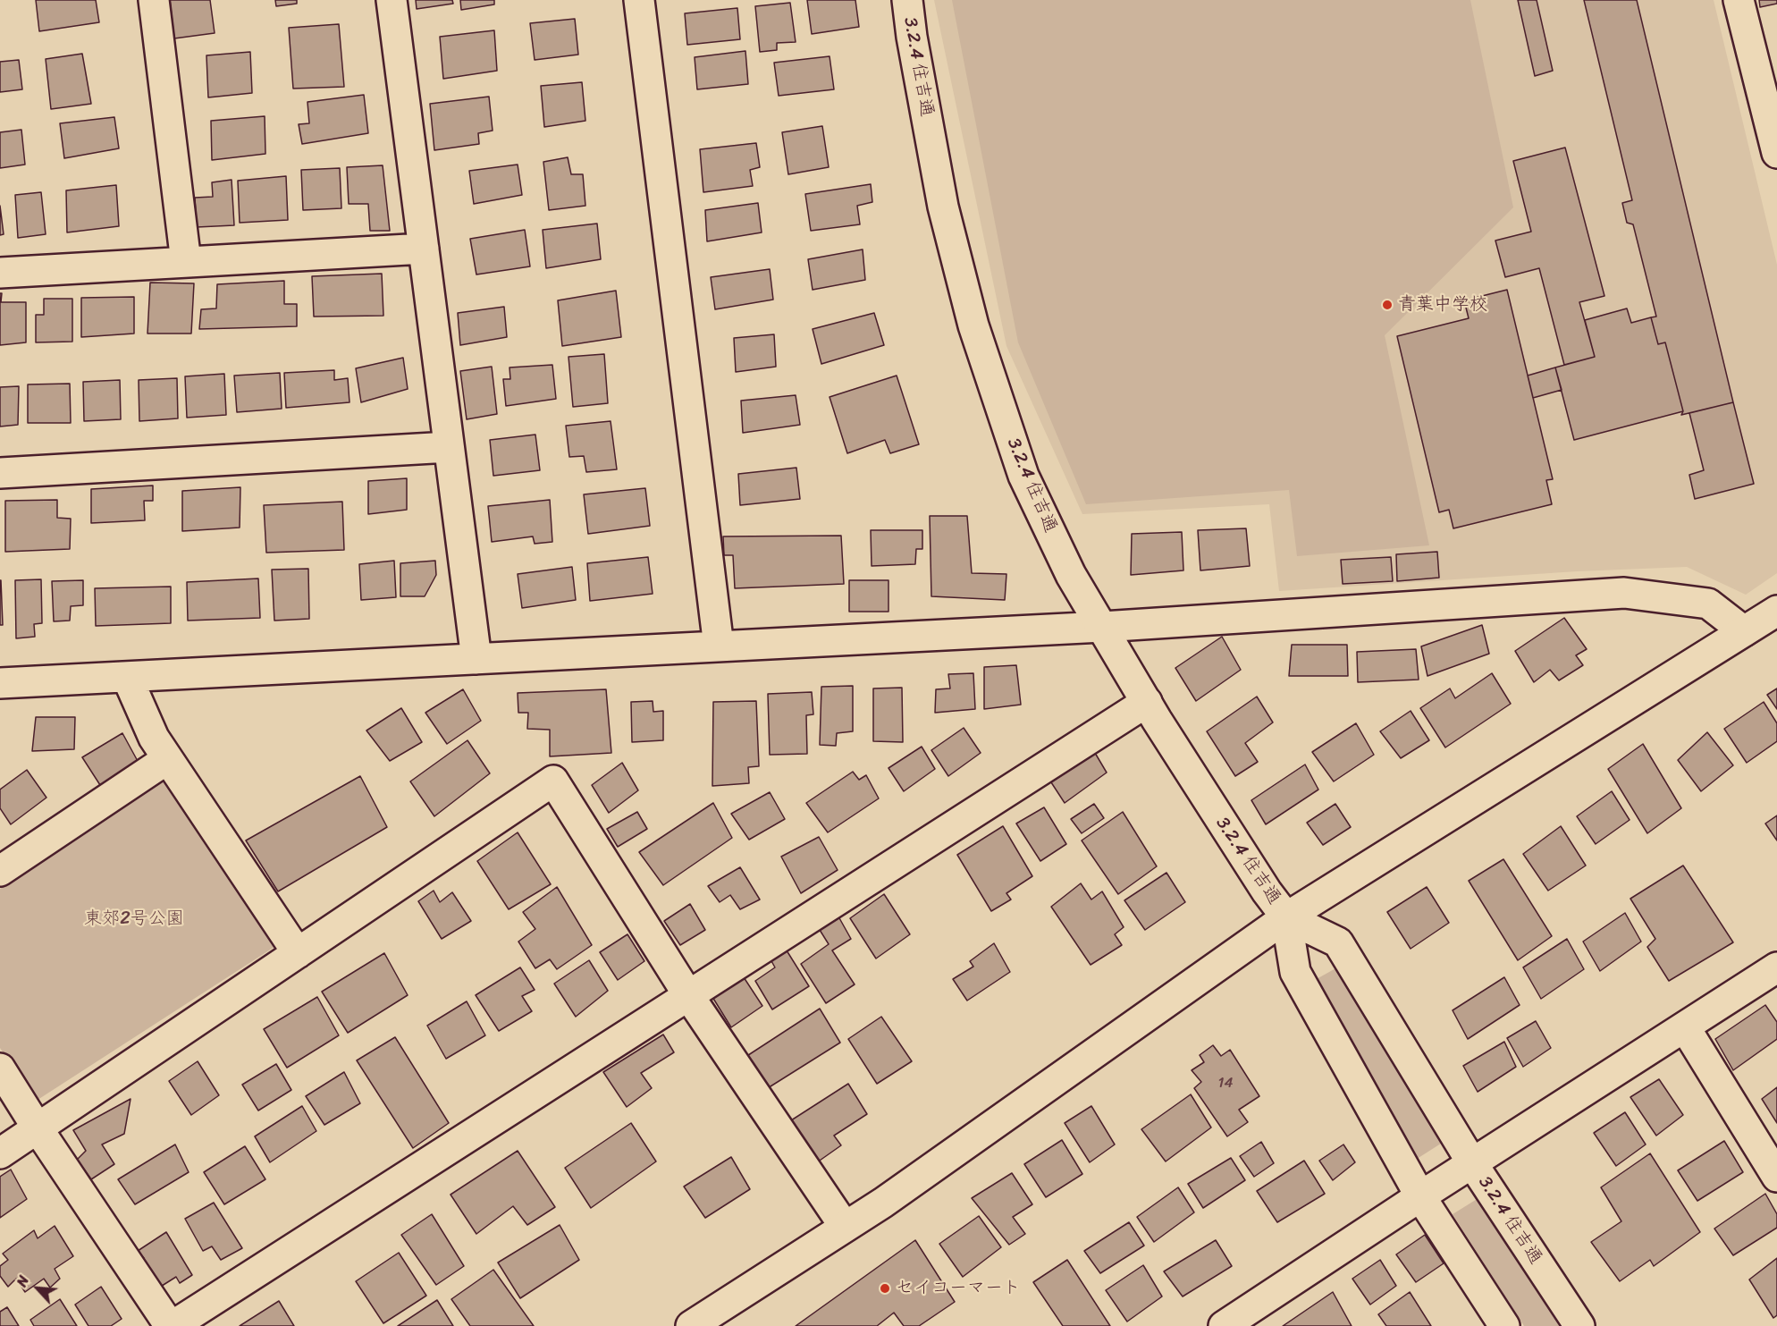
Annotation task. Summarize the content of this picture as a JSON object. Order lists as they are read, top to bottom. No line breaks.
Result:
{"streets":{"street":["3.2.4 住吉通"]},"parks":["東郊2号公園"],"places":["青葉中学校","セイコーマート"],"house_numbers":["14"],"north":"top left"}
